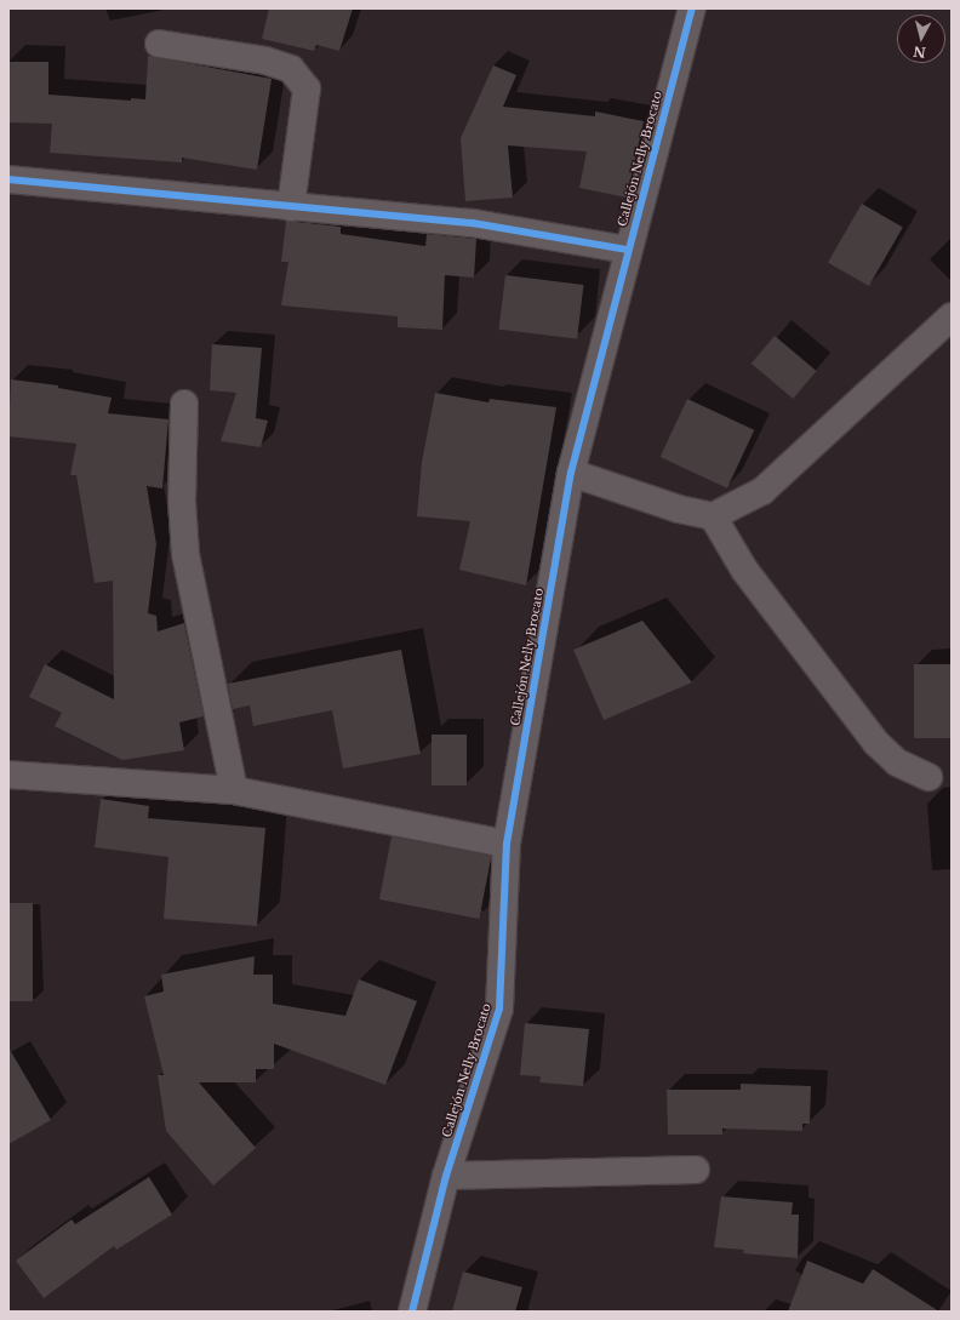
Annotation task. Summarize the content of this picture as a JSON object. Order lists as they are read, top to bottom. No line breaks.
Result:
{"streets":{"street":["Callejón Nelly Brocato"]},"north":"bottom"}
